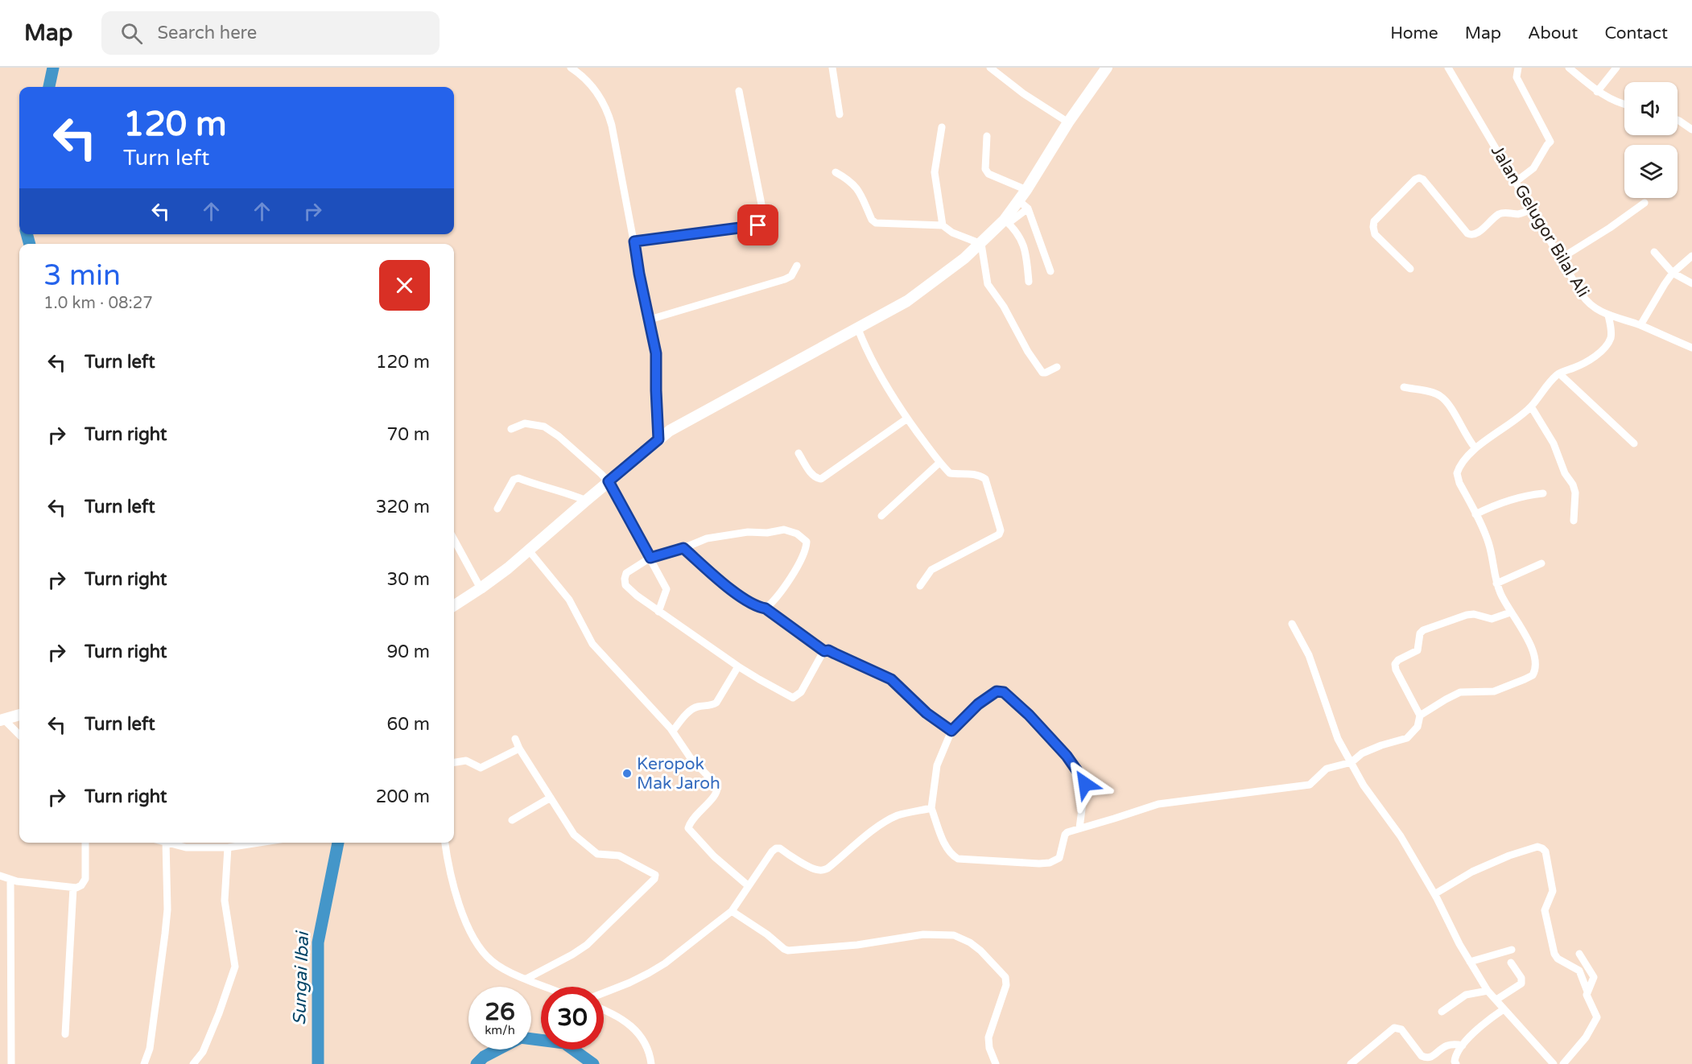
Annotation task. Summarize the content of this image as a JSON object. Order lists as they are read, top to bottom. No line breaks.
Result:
{"streets":{"street":["Jalan Gelugor Bilal Ali"]},"water":["Sungai Ibai"],"places":["Keropok Mak Jaroh"],"page":{"header":"Map","search":"Search here","nav":["Home","Map","About","Contact"],"turn":["120 m","Turn left"],"heading":["3 min","1.0 km · 08:27"],"list":[{"name":"Turn left","value":"120 m"},{"name":"Turn right","value":"70 m"},{"name":"Turn left","value":"320 m"},{"name":"Turn right","value":"30 m"},{"name":"Turn right","value":"90 m"},{"name":"Turn left","value":"60 m"},{"name":"Turn right","value":"200 m"}],"speed":"26 km/h","limit":"30"}}
